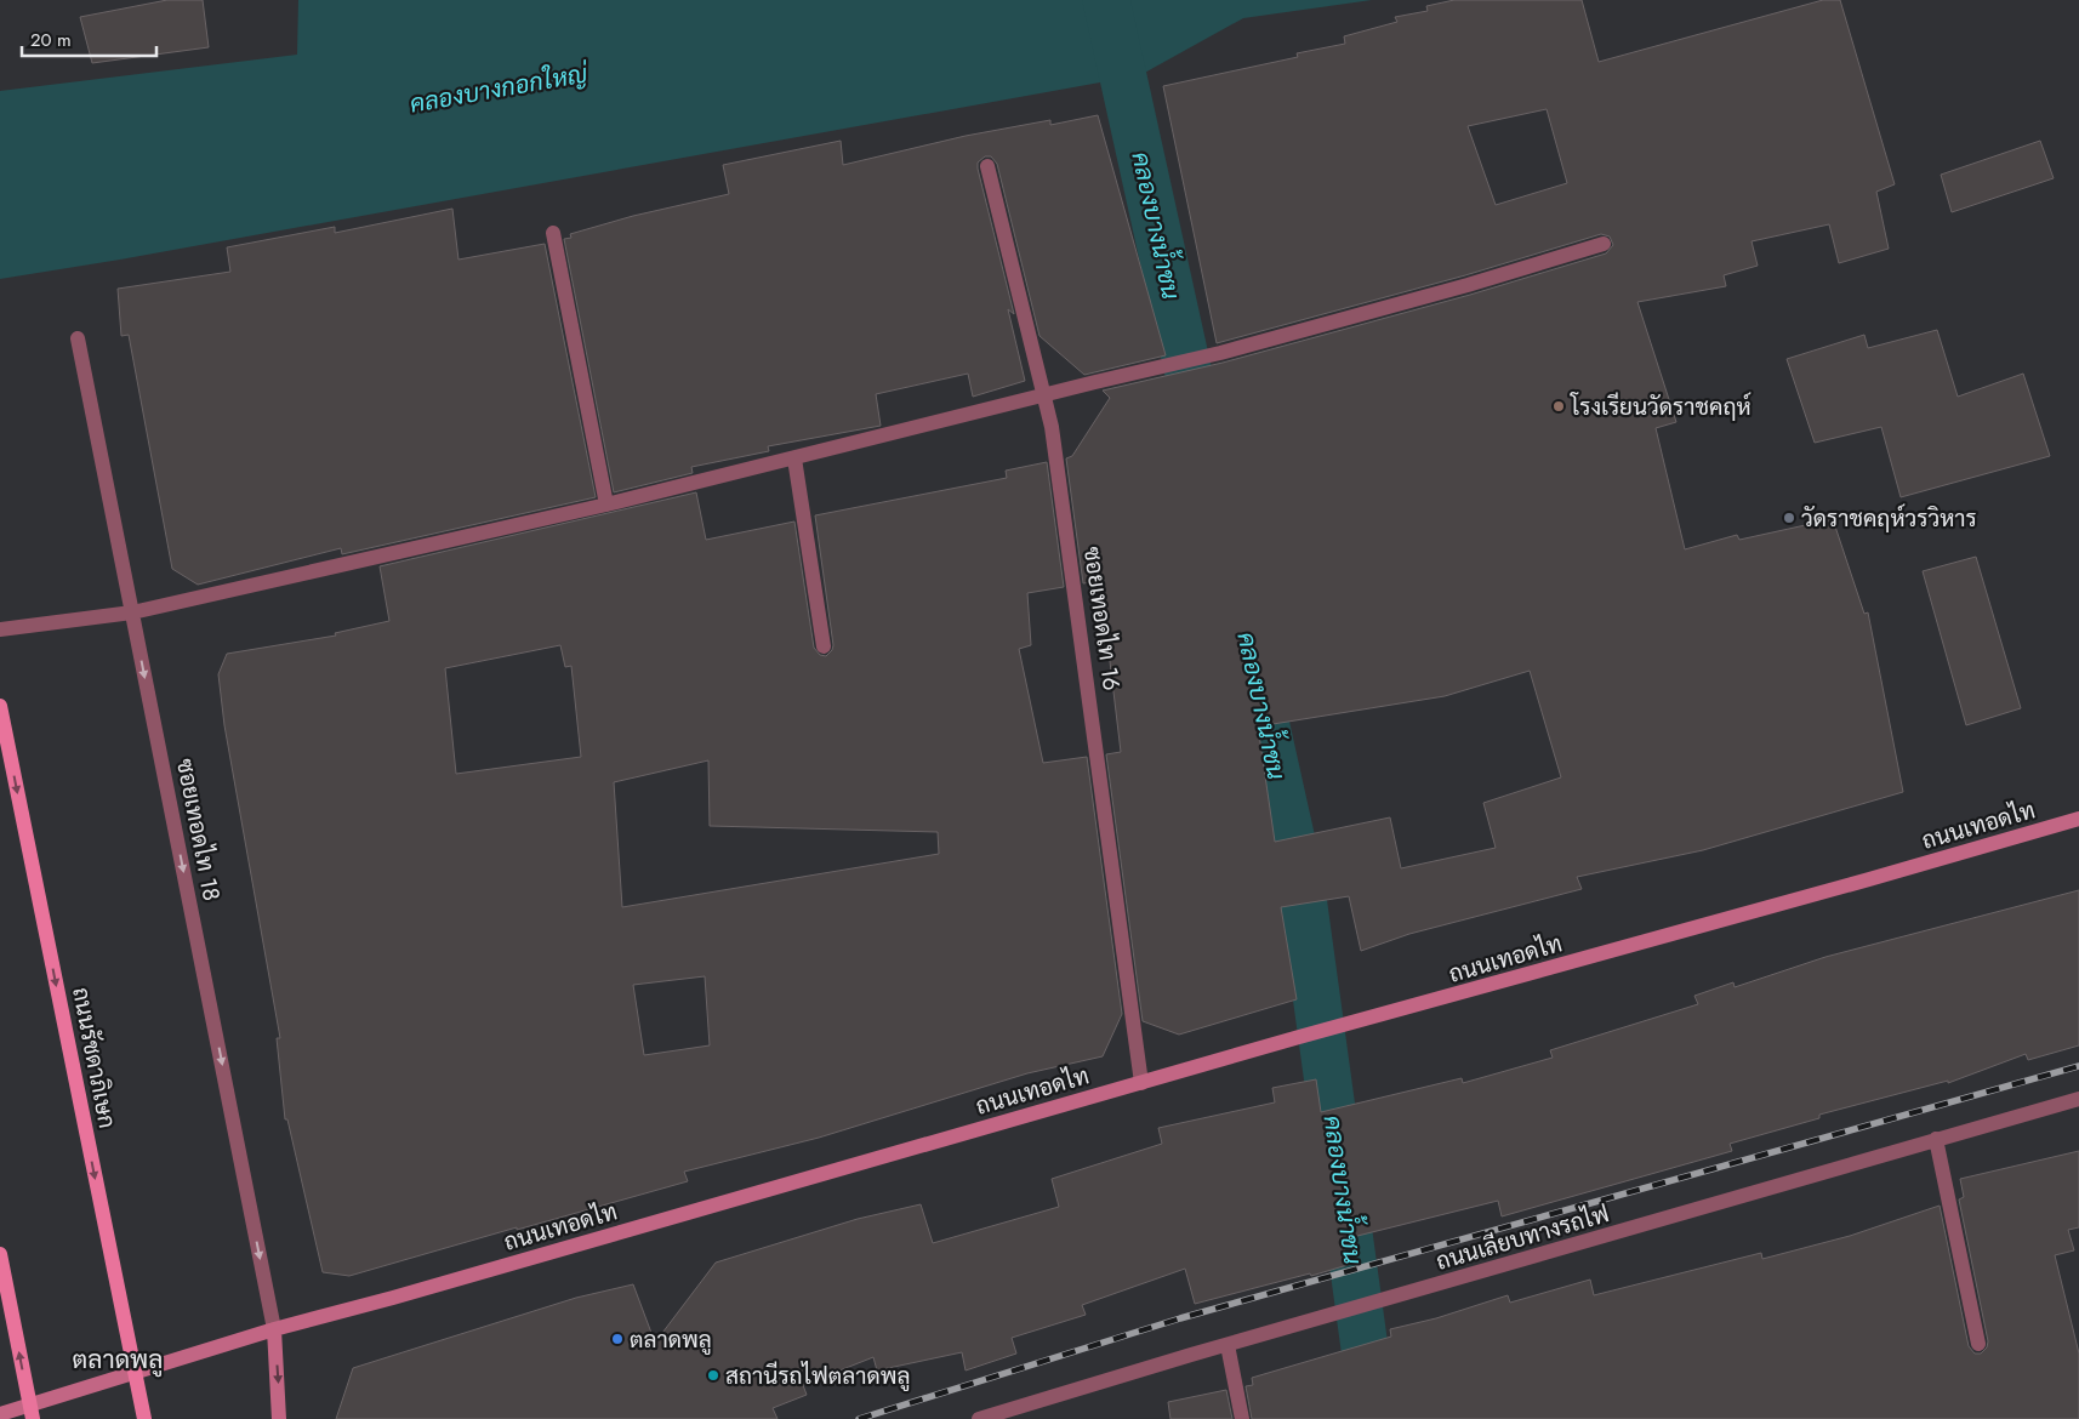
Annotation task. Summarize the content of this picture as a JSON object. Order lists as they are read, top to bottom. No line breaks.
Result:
{"streets":{"main road":["ถนนเทอดไท","ถนนรัชดาภิเษก"],"street":["ซอยเทอดไท 16","ซอยเทอดไท 18","ถนนเลียบทางรถไฟ"]},"crossings":[["ซอยเทอดไท 16","ถนนเทอดไท"],["ถนนเทอดไท","ซอยเทอดไท 18"]],"one_way":["ซอยเทอดไท 18","ถนนรัชดาภิเษก"],"districts":["ตลาดพลู"],"water":["คลองบางกอกใหญ่","คลองบางน้ำชน"],"places":["โรงเรียนวัดราชคฤห์","วัดราชคฤห์วรวิหาร","ตลาดพลู","สถานีรถไฟตลาดพลู"],"scale_bar":"20 m"}
